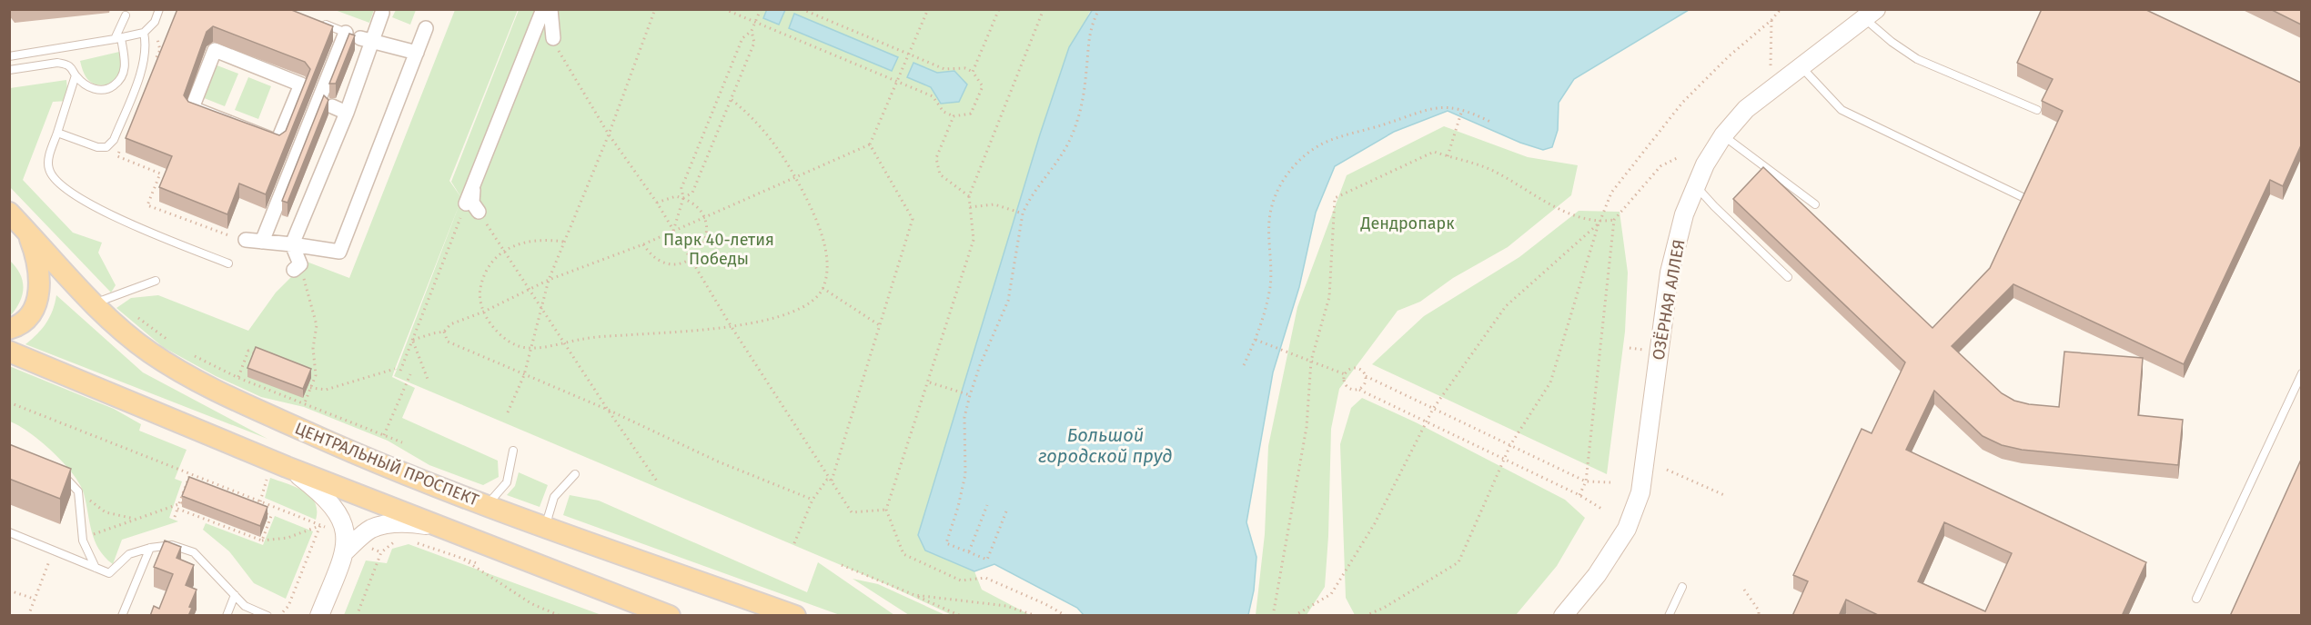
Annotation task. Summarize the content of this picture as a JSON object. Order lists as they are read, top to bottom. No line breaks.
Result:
{"streets":{"main road":["ЦЕНТРАЛЬНЫЙ ПРОСПЕКТ"],"street":["ОЗЁРНАЯ АЛЛЕЯ"]},"water":["Большой городской пруд"],"parks":["Дендропарк","Парк 40-летия Победы"]}
